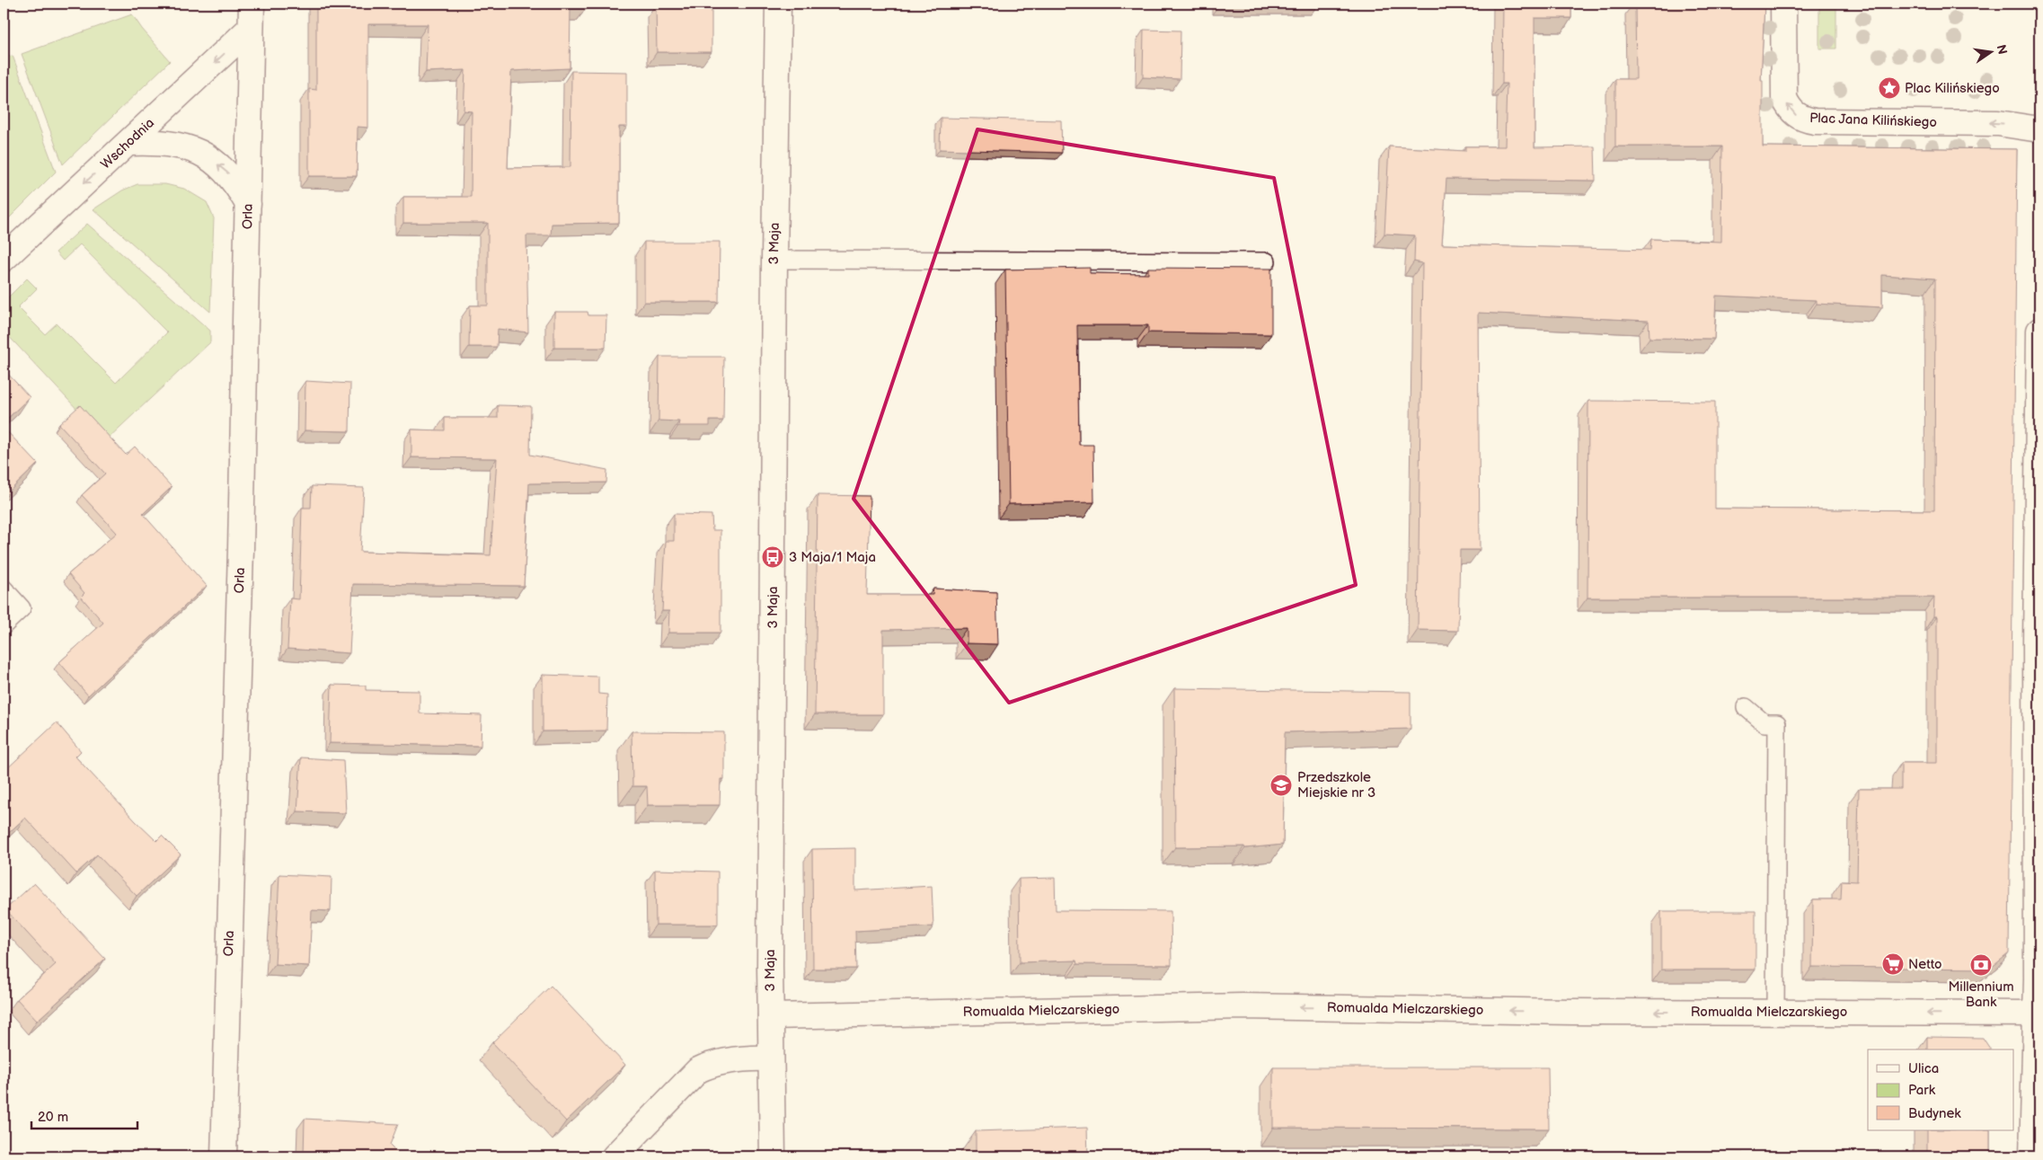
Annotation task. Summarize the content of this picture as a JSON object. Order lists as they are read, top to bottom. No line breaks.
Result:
{"streets":{"street":["Plac Jana Kilińskiego","Wschodnia","Orla","3 Maja","Romualda Mielczarskiego"]},"crossings":[["Wschodnia","Orla"],["3 Maja","Romualda Mielczarskiego"]],"one_way":["Wschodnia","Romualda Mielczarskiego"],"places":{"place":["Plac Kilińskiego"],"bus stop":["3 Maja/1 Maja"],"school or university":["Przedszkole Miejskie nr 3"],"supermarket":["Netto"],"bank":["Millennium Bank"]},"legend":["Ulica","Park","Budynek"],"scale_bar":"20 m","north":"right"}
